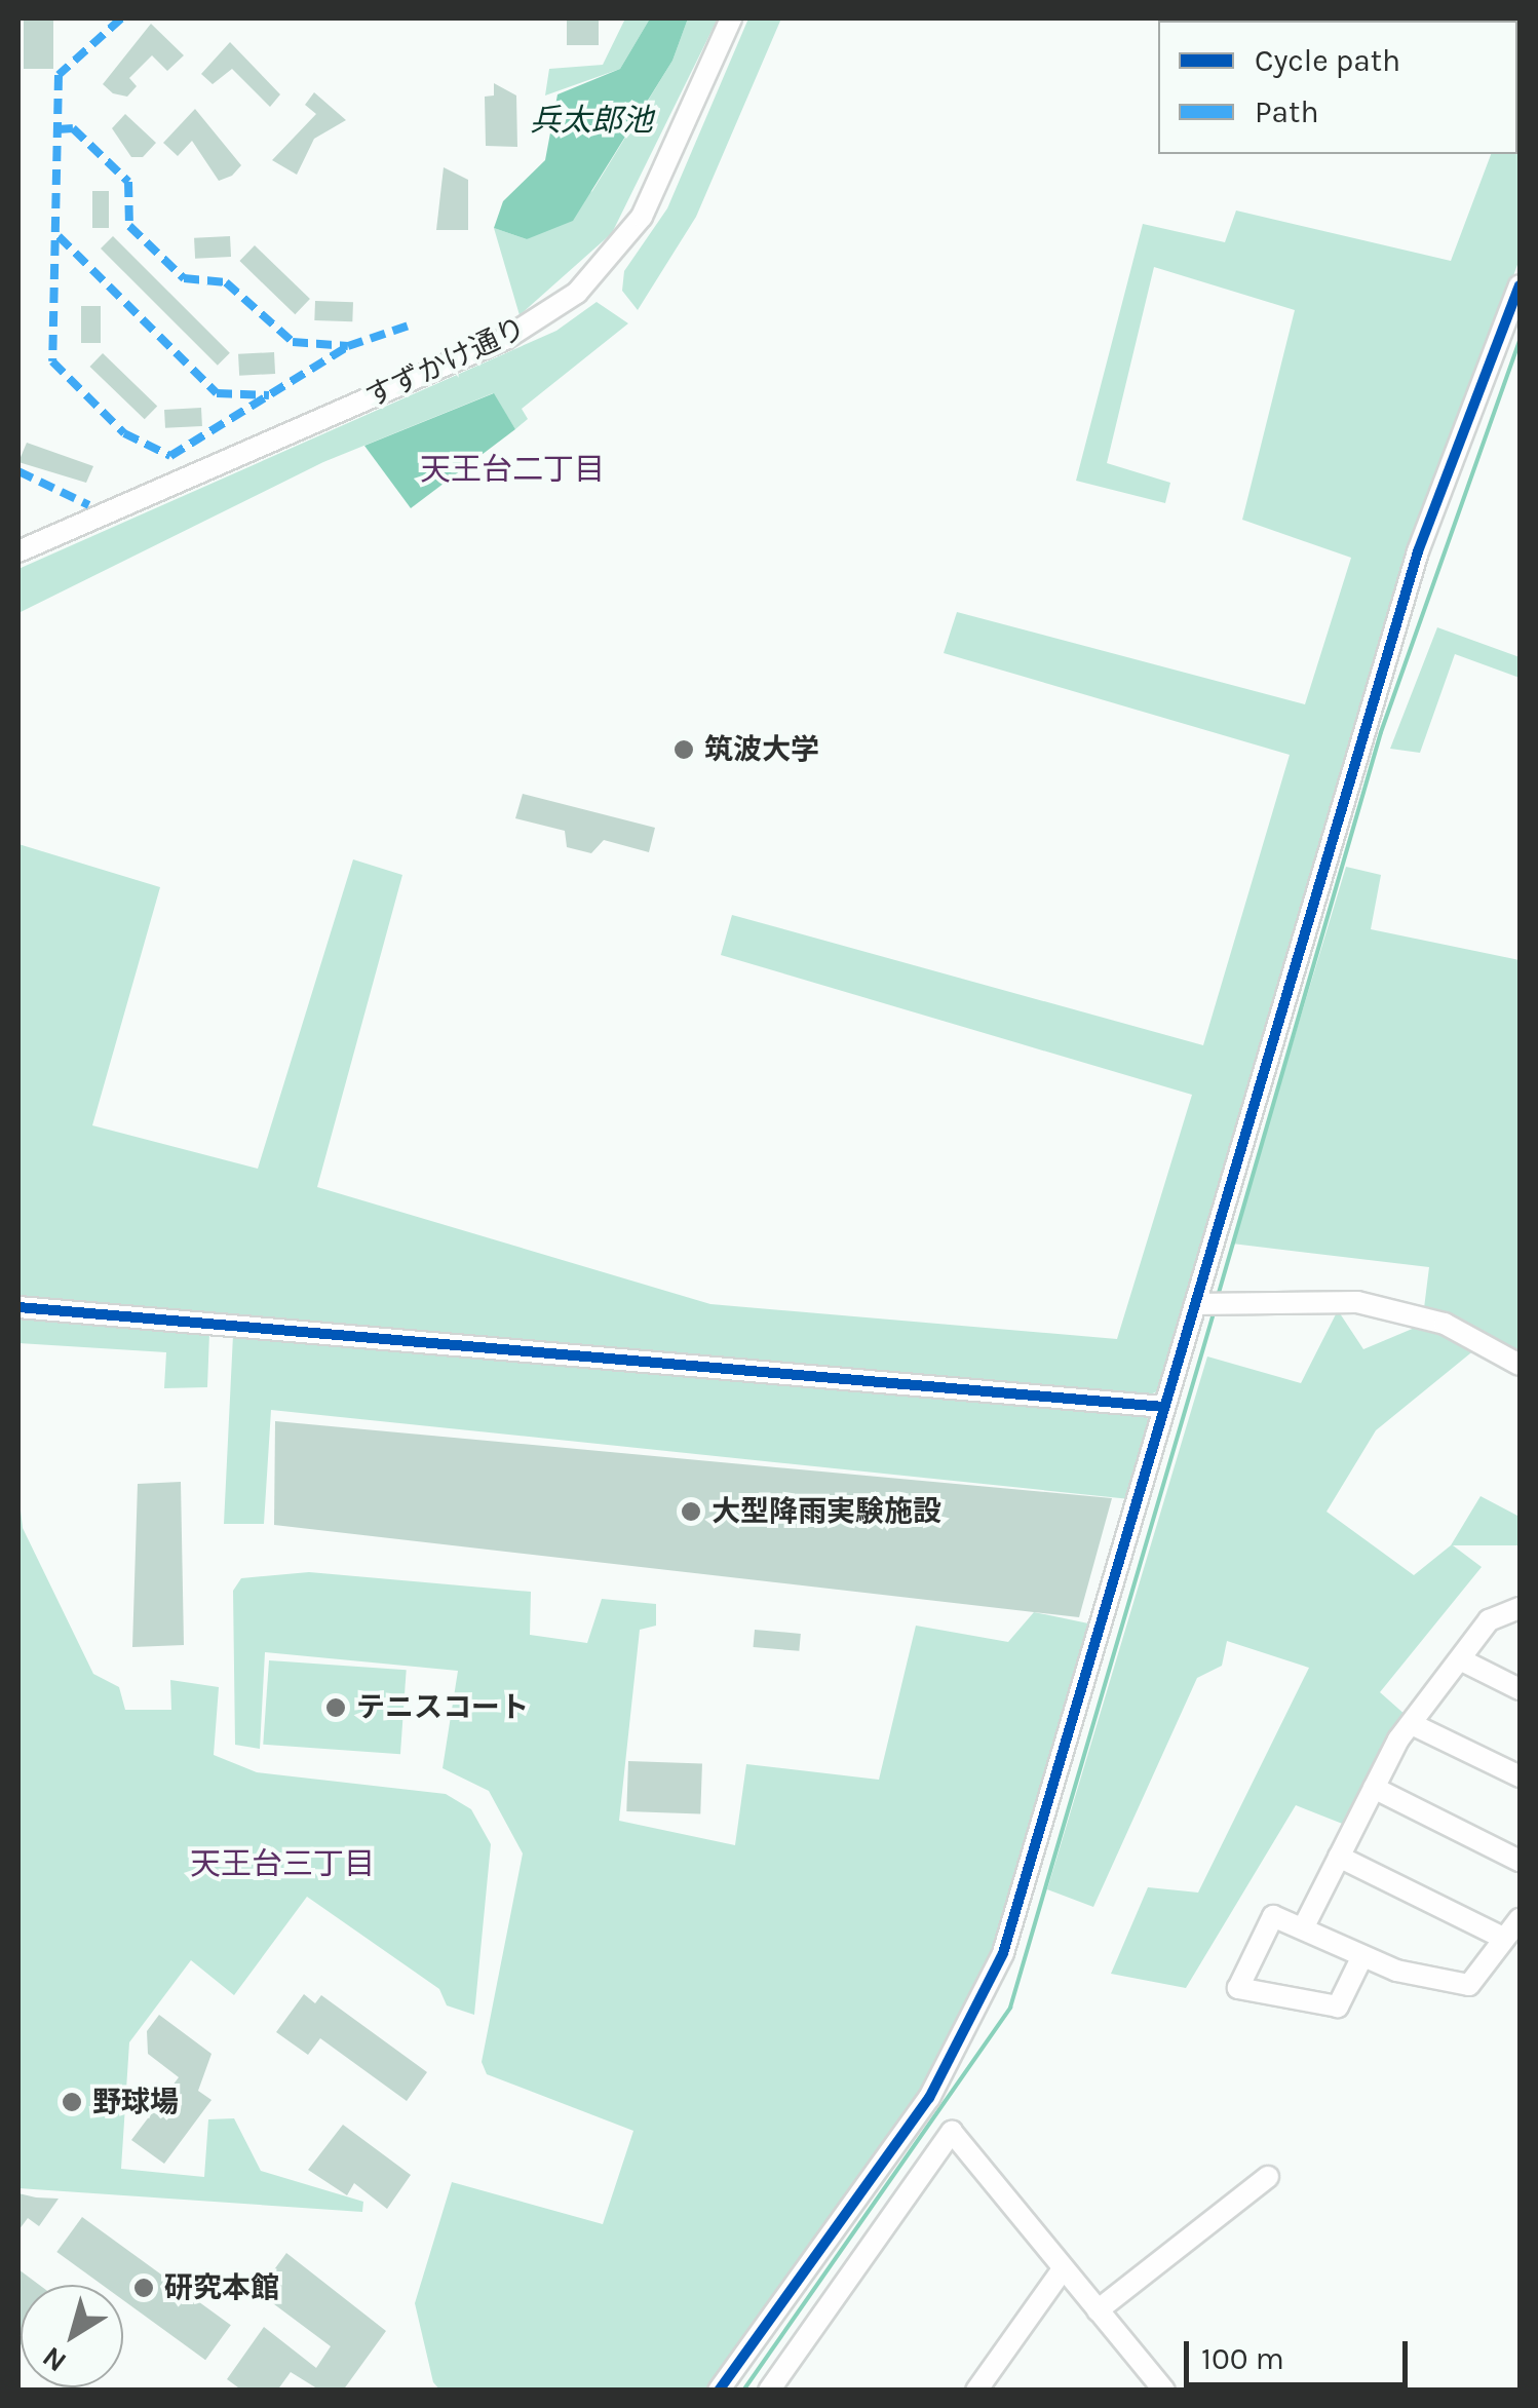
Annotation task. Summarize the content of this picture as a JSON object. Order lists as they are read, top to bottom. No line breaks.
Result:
{"streets":{"street":["すずかけ通り"]},"districts":["天王台二丁目","天王台三丁目"],"water":["兵太郎池"],"places":["筑波大学","大型降雨実験施設","テニスコート","野球場","研究本館"],"legend":["Cycle path","Path"],"scale_bar":"100 m","north":"bottom left"}
